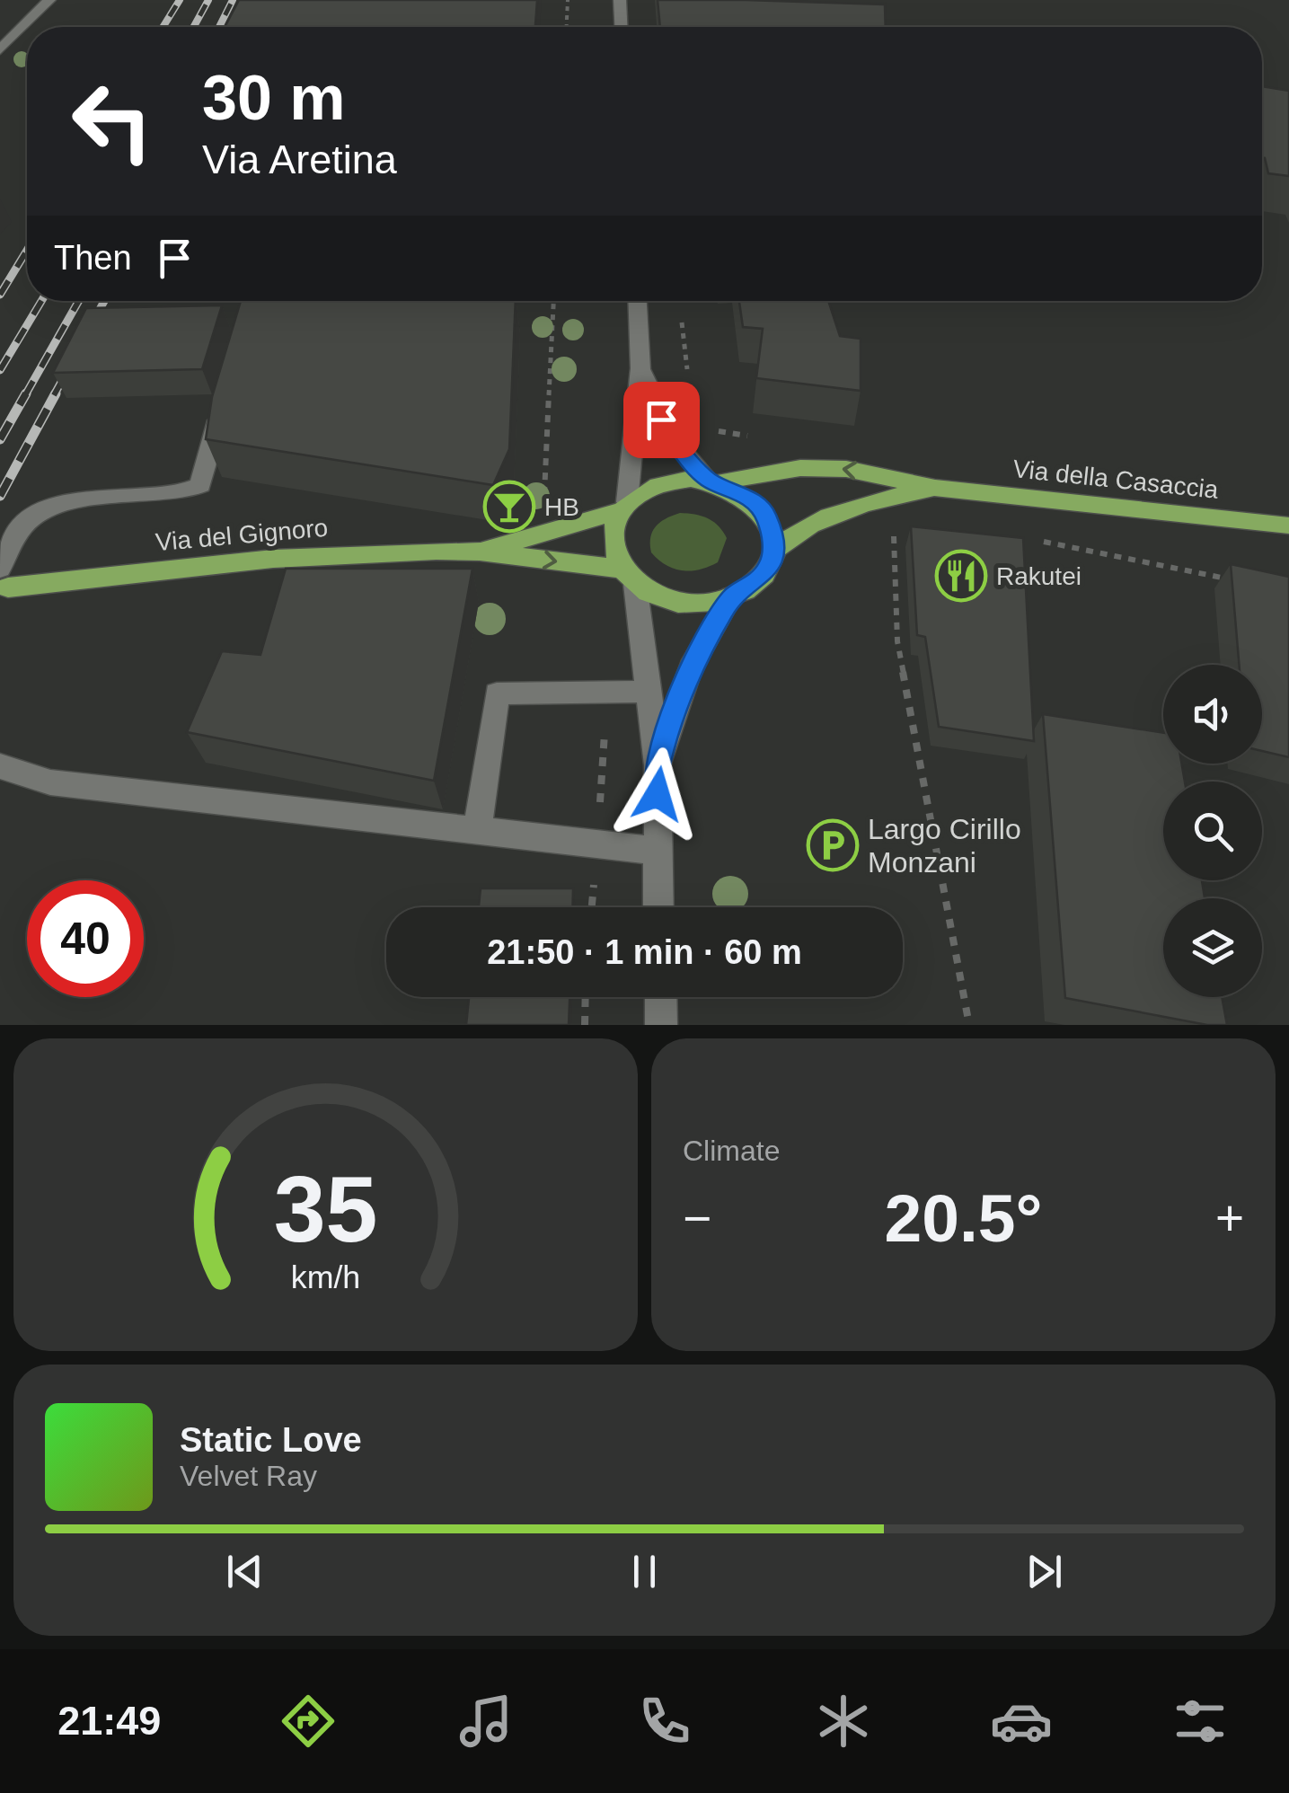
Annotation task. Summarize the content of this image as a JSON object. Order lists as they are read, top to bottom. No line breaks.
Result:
{"streets":{"main road":["Via della Casaccia","Via del Gignoro"]},"crossings":[["Via della Casaccia","Via del Gignoro"]],"places":{"bar":["HB"],"restaurant":["Rakutei"],"parking":["Largo Cirillo Monzani"]},"page":{"turn":["30 m","Via Aretina"],"then":"Then","limit":"40","trip":"21:50 · 1 min · 60 m","tile":"Climate","heat":["−","20.5°","+"],"song":["Static Love","Velvet Ray"],"tabs":"21:49","gauge":["35","km/h"]}}
